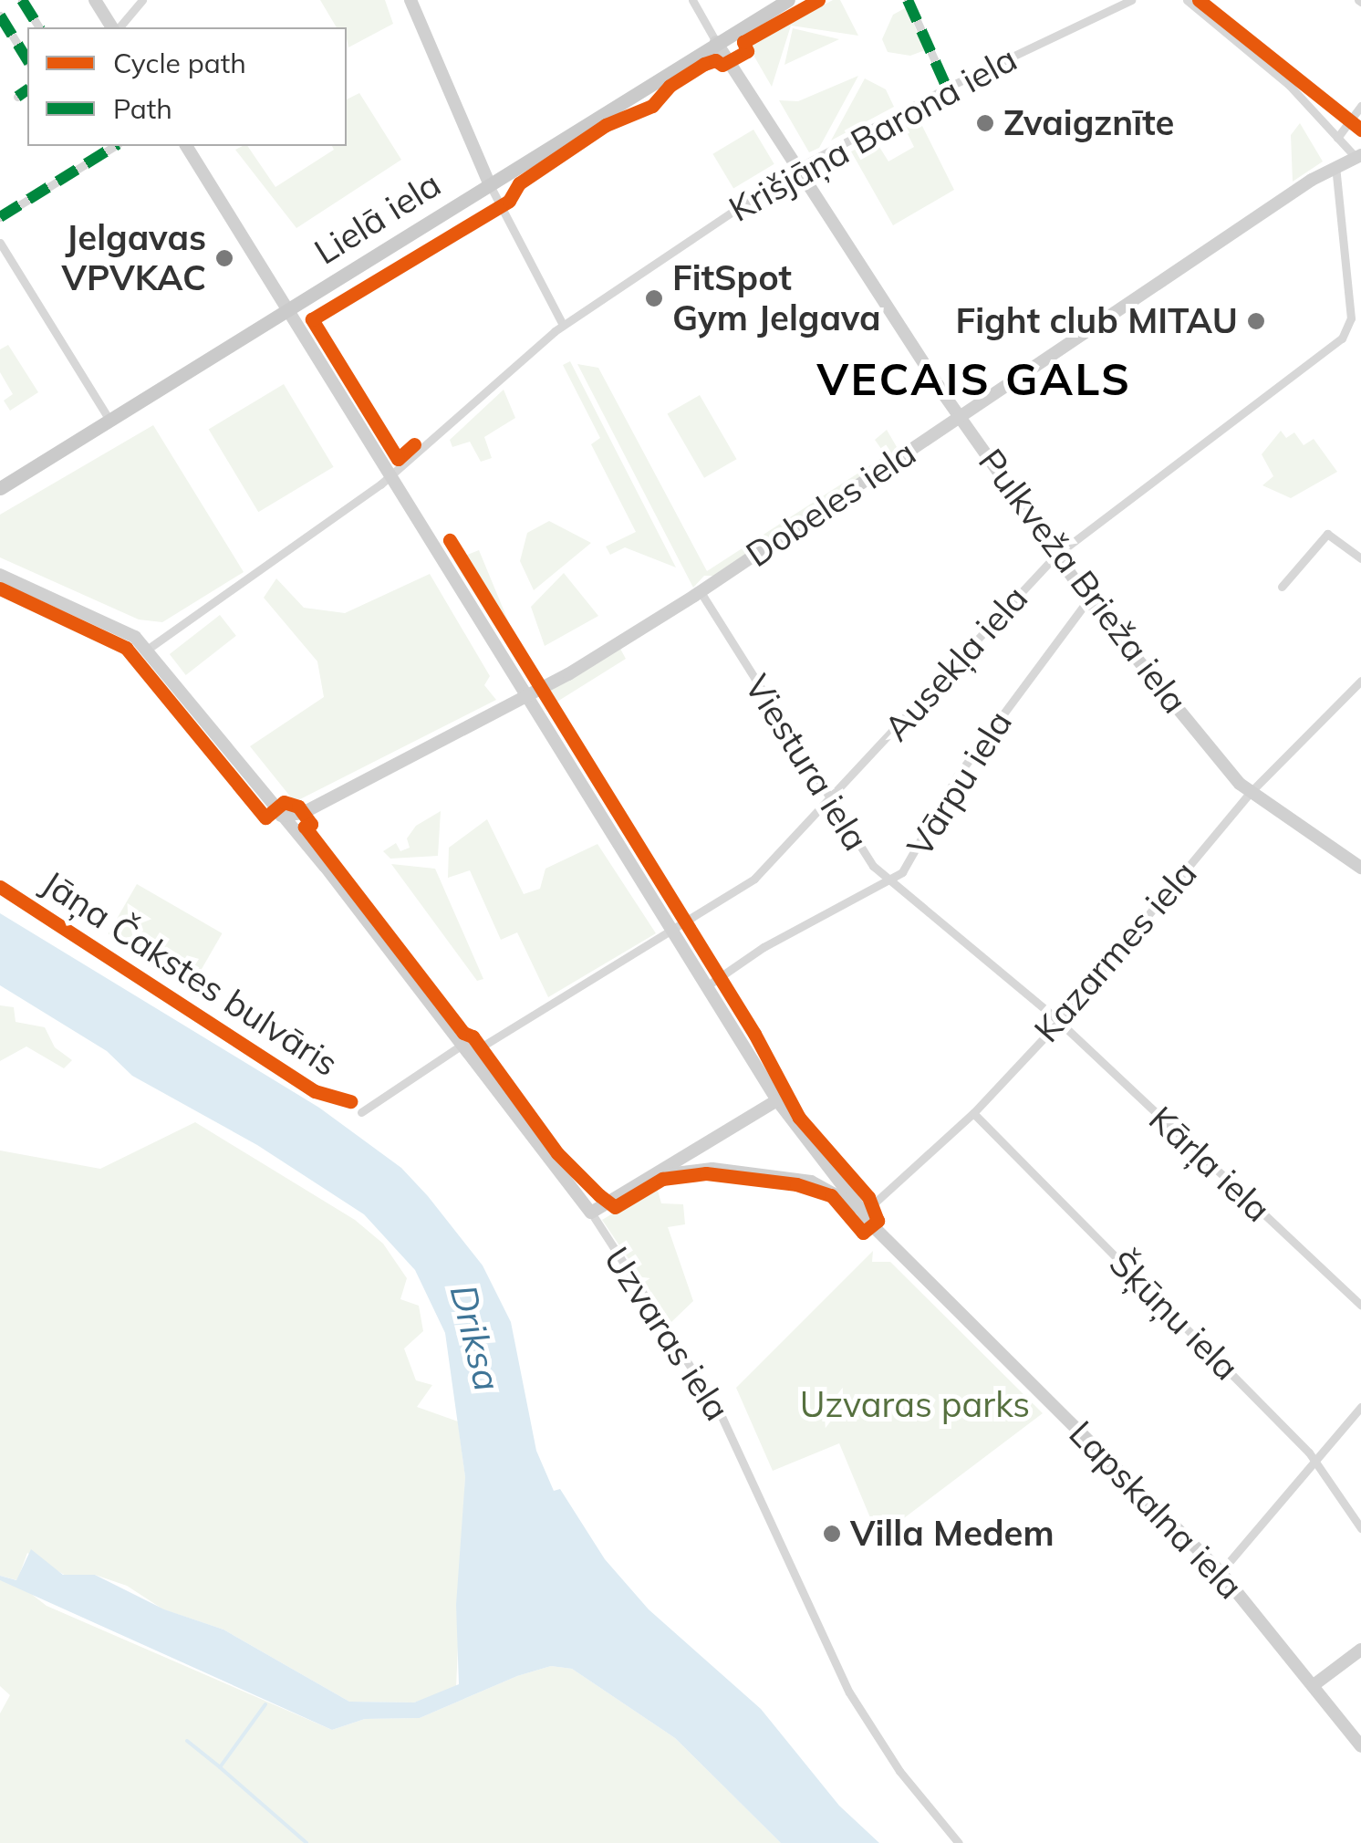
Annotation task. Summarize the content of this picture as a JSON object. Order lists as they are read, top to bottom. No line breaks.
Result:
{"streets":{"main road":["Lielā iela"],"street":["Krišjāņa Barona iela","Dobeles iela","Pulkveža Brieža iela","Ausekļa iela","Viestura iela","Vārpu iela","Kazarmes iela","Jāņa Čakstes bulvāris","Kārļa iela","Šķūņu iela","Uzvaras iela","Lapskalna iela"]},"crossings":[["Krišjāņa Barona iela","Pulkveža Brieža iela"],["Krišjāņa Barona iela","Uzvaras iela"],["Lielā iela","Pulkveža Brieža iela"],["Dobeles iela","Pulkveža Brieža iela"],["Dobeles iela","Ausekļa iela"],["Dobeles iela","Viestura iela"],["Dobeles iela","Uzvaras iela"],["Pulkveža Brieža iela","Ausekļa iela"],["Pulkveža Brieža iela","Vārpu iela"],["Pulkveža Brieža iela","Kazarmes iela"],["Ausekļa iela","Viestura iela"],["Ausekļa iela","Jāņa Čakstes bulvāris"],["Ausekļa iela","Uzvaras iela"],["Viestura iela","Vārpu iela"],["Viestura iela","Kazarmes iela"],["Viestura iela","Kārļa iela"],["Kazarmes iela","Kārļa iela"],["Kazarmes iela","Šķūņu iela"],["Kazarmes iela","Lapskalna iela"],["Jāņa Čakstes bulvāris","Uzvaras iela"],["Uzvaras iela","Lapskalna iela"]],"districts":["VECAIS GALS"],"water":["Driksa"],"parks":["Uzvaras parks"],"places":["Zvaigznīte","Jelgavas VPVKAC","FitSpot Gym Jelgava","Fight club MITAU","Villa Medem"],"legend":["Cycle path","Path"]}
